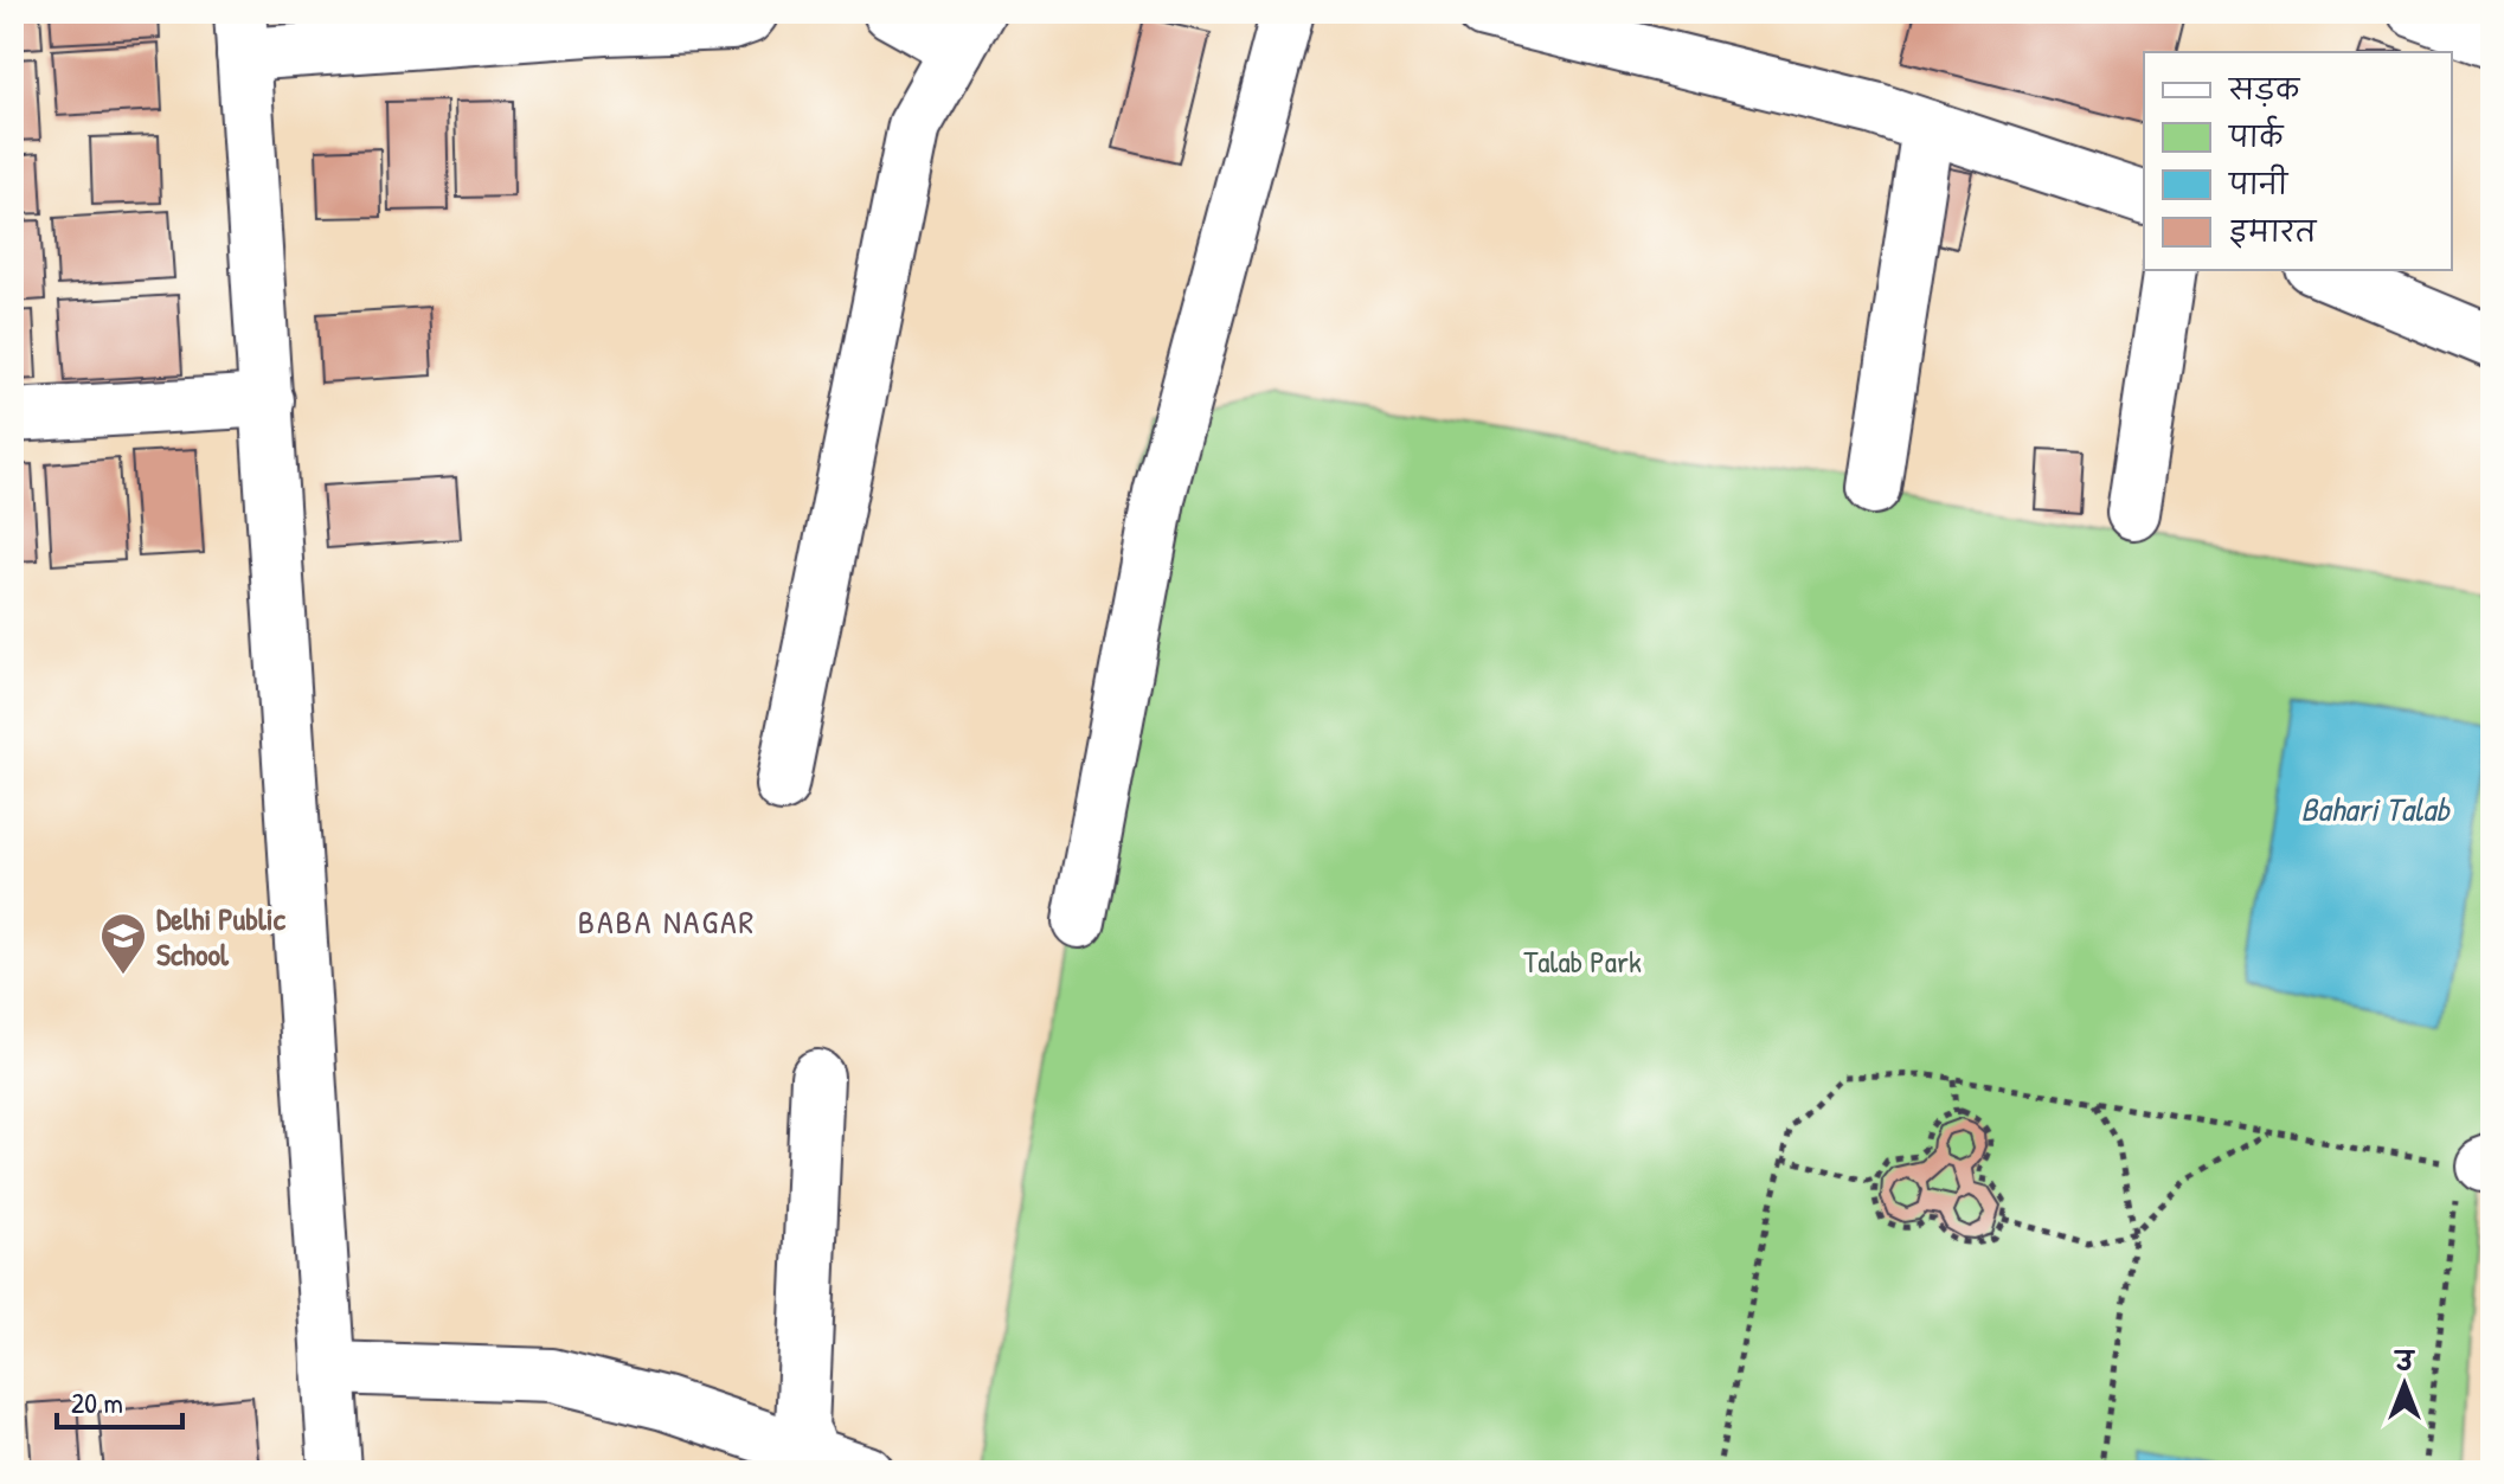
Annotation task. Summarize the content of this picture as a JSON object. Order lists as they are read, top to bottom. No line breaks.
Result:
{"districts":["BABA NAGAR"],"water":["Bahari Talab"],"parks":["Talab Park"],"places":{"school or university":["Delhi Public School"]},"legend":["सड़क","पार्क","पानी","इमारत"],"scale_bar":"20 m","north":"top"}
